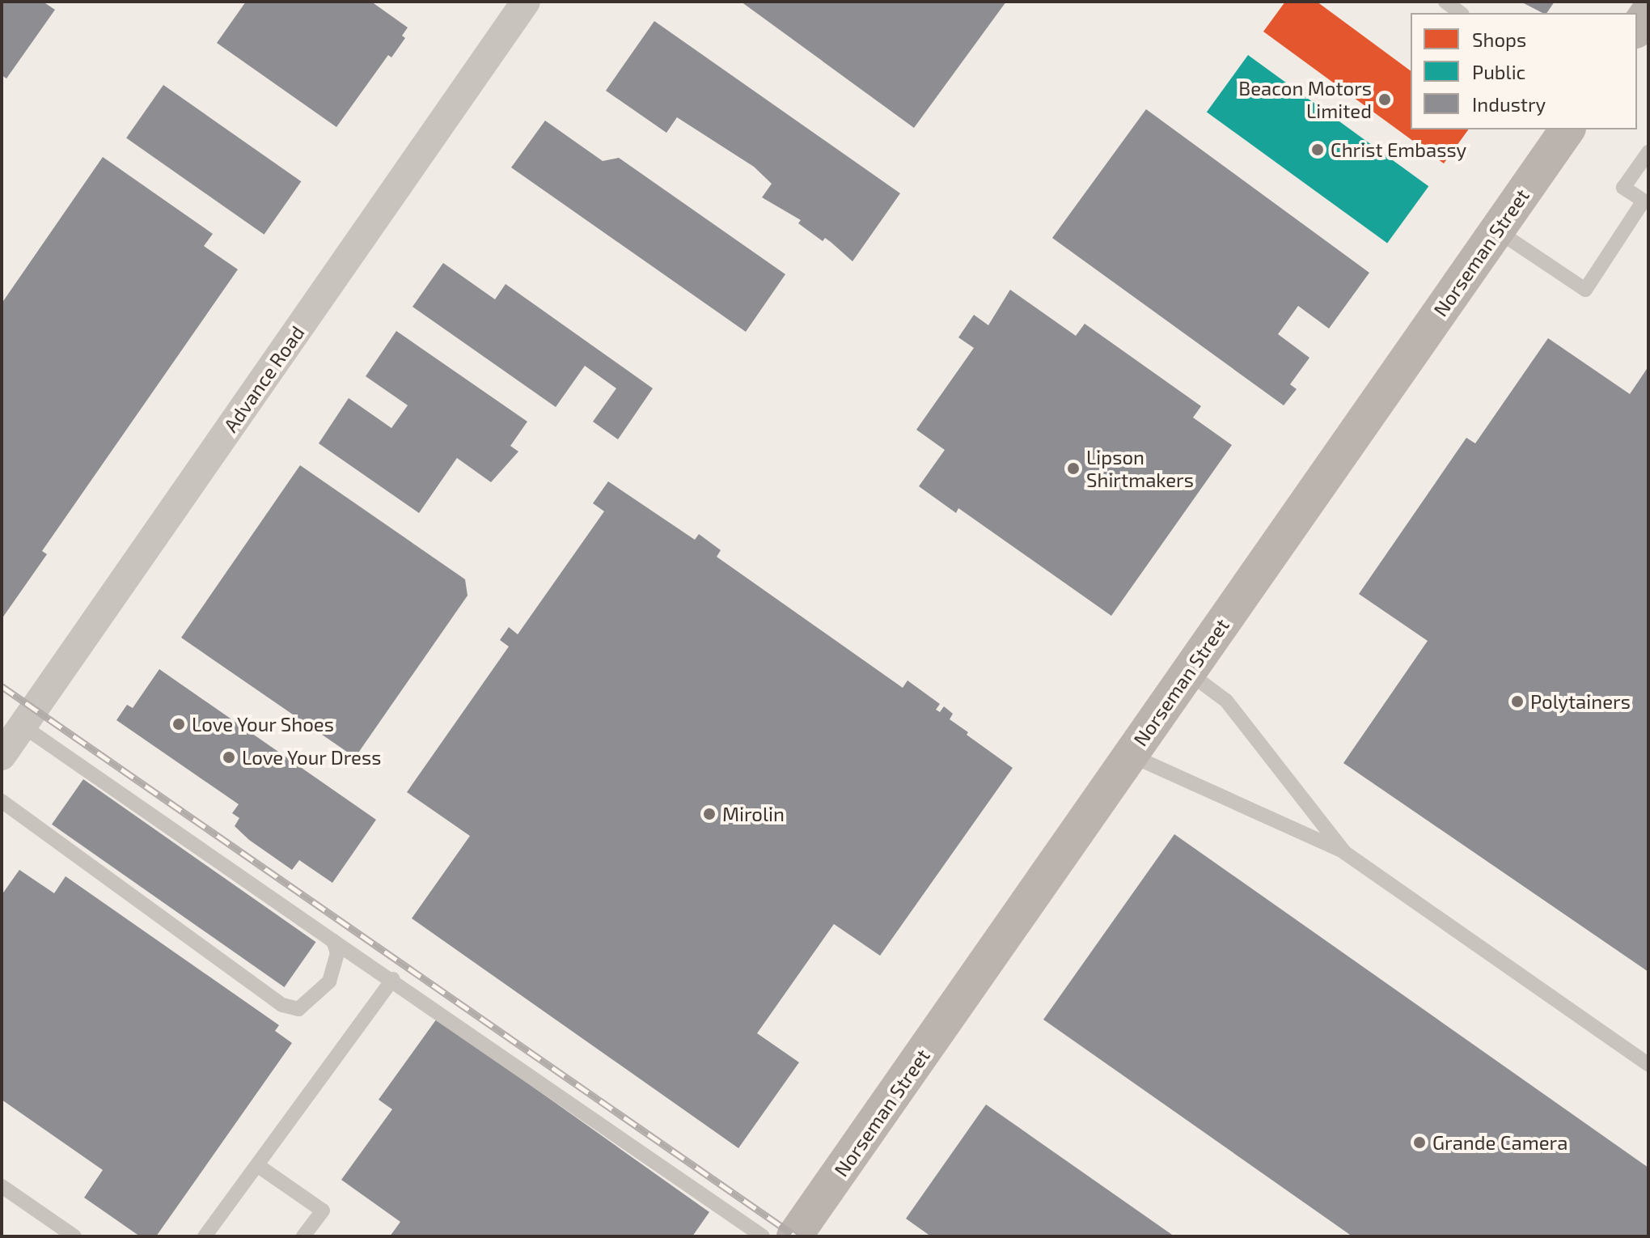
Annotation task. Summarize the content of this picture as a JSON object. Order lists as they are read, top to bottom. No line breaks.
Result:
{"streets":{"street":["Norseman Street","Advance Road"]},"places":["Beacon Motors Limited","Christ Embassy","Lipson Shirtmakers","Polytainers","Love Your Shoes","Love Your Dress","Mirolin","Grande Camera"],"legend":["Shops","Public","Industry"]}
